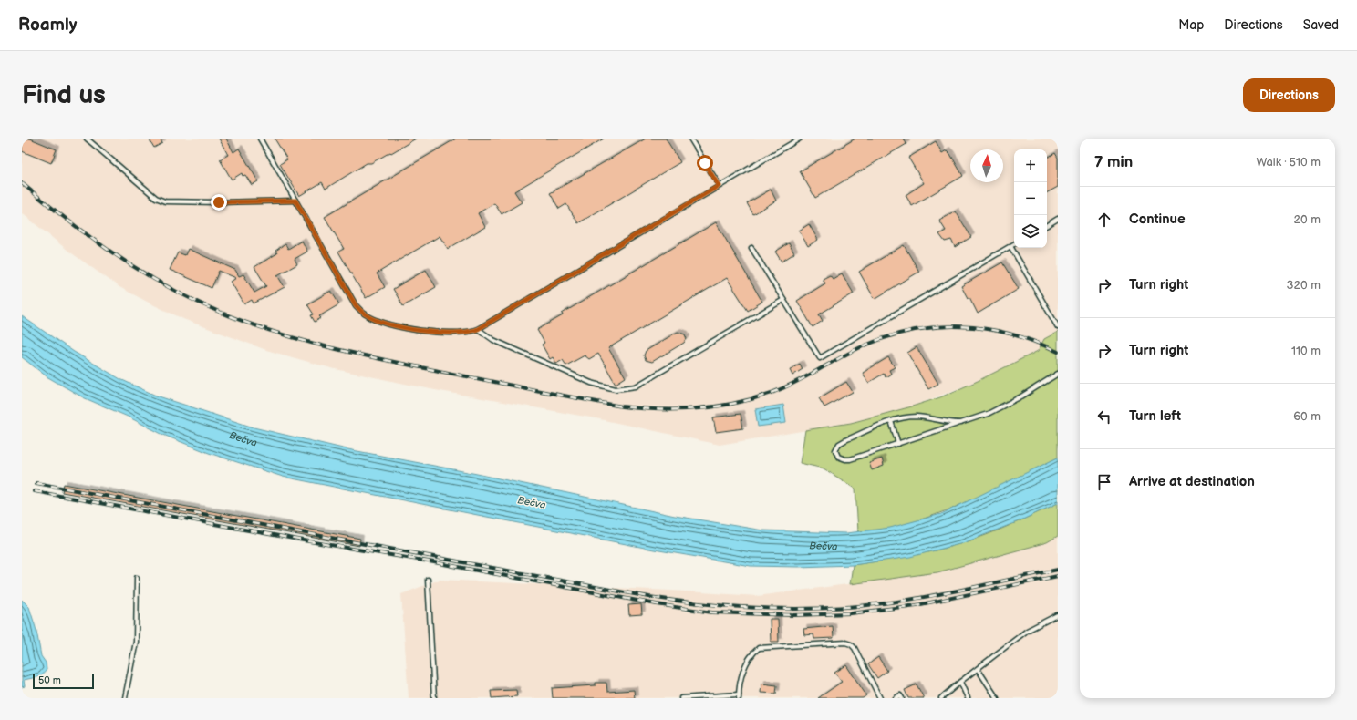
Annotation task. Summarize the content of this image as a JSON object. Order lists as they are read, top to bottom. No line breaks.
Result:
{"water":["Bečva"],"scale_bar":"50 m","north":"top","page":{"header":"Roamly","nav":["Map","Directions","Saved"],"buttons":"Directions","title":"Find us","heading":["7 min","Walk · 510 m"],"map_buttons":["+","−"],"list":[["Continue","20 m"],["Turn right","320 m"],["Turn right","110 m"],["Turn left","60 m"],"Arrive at destination"],"scale":"50 m"}}
